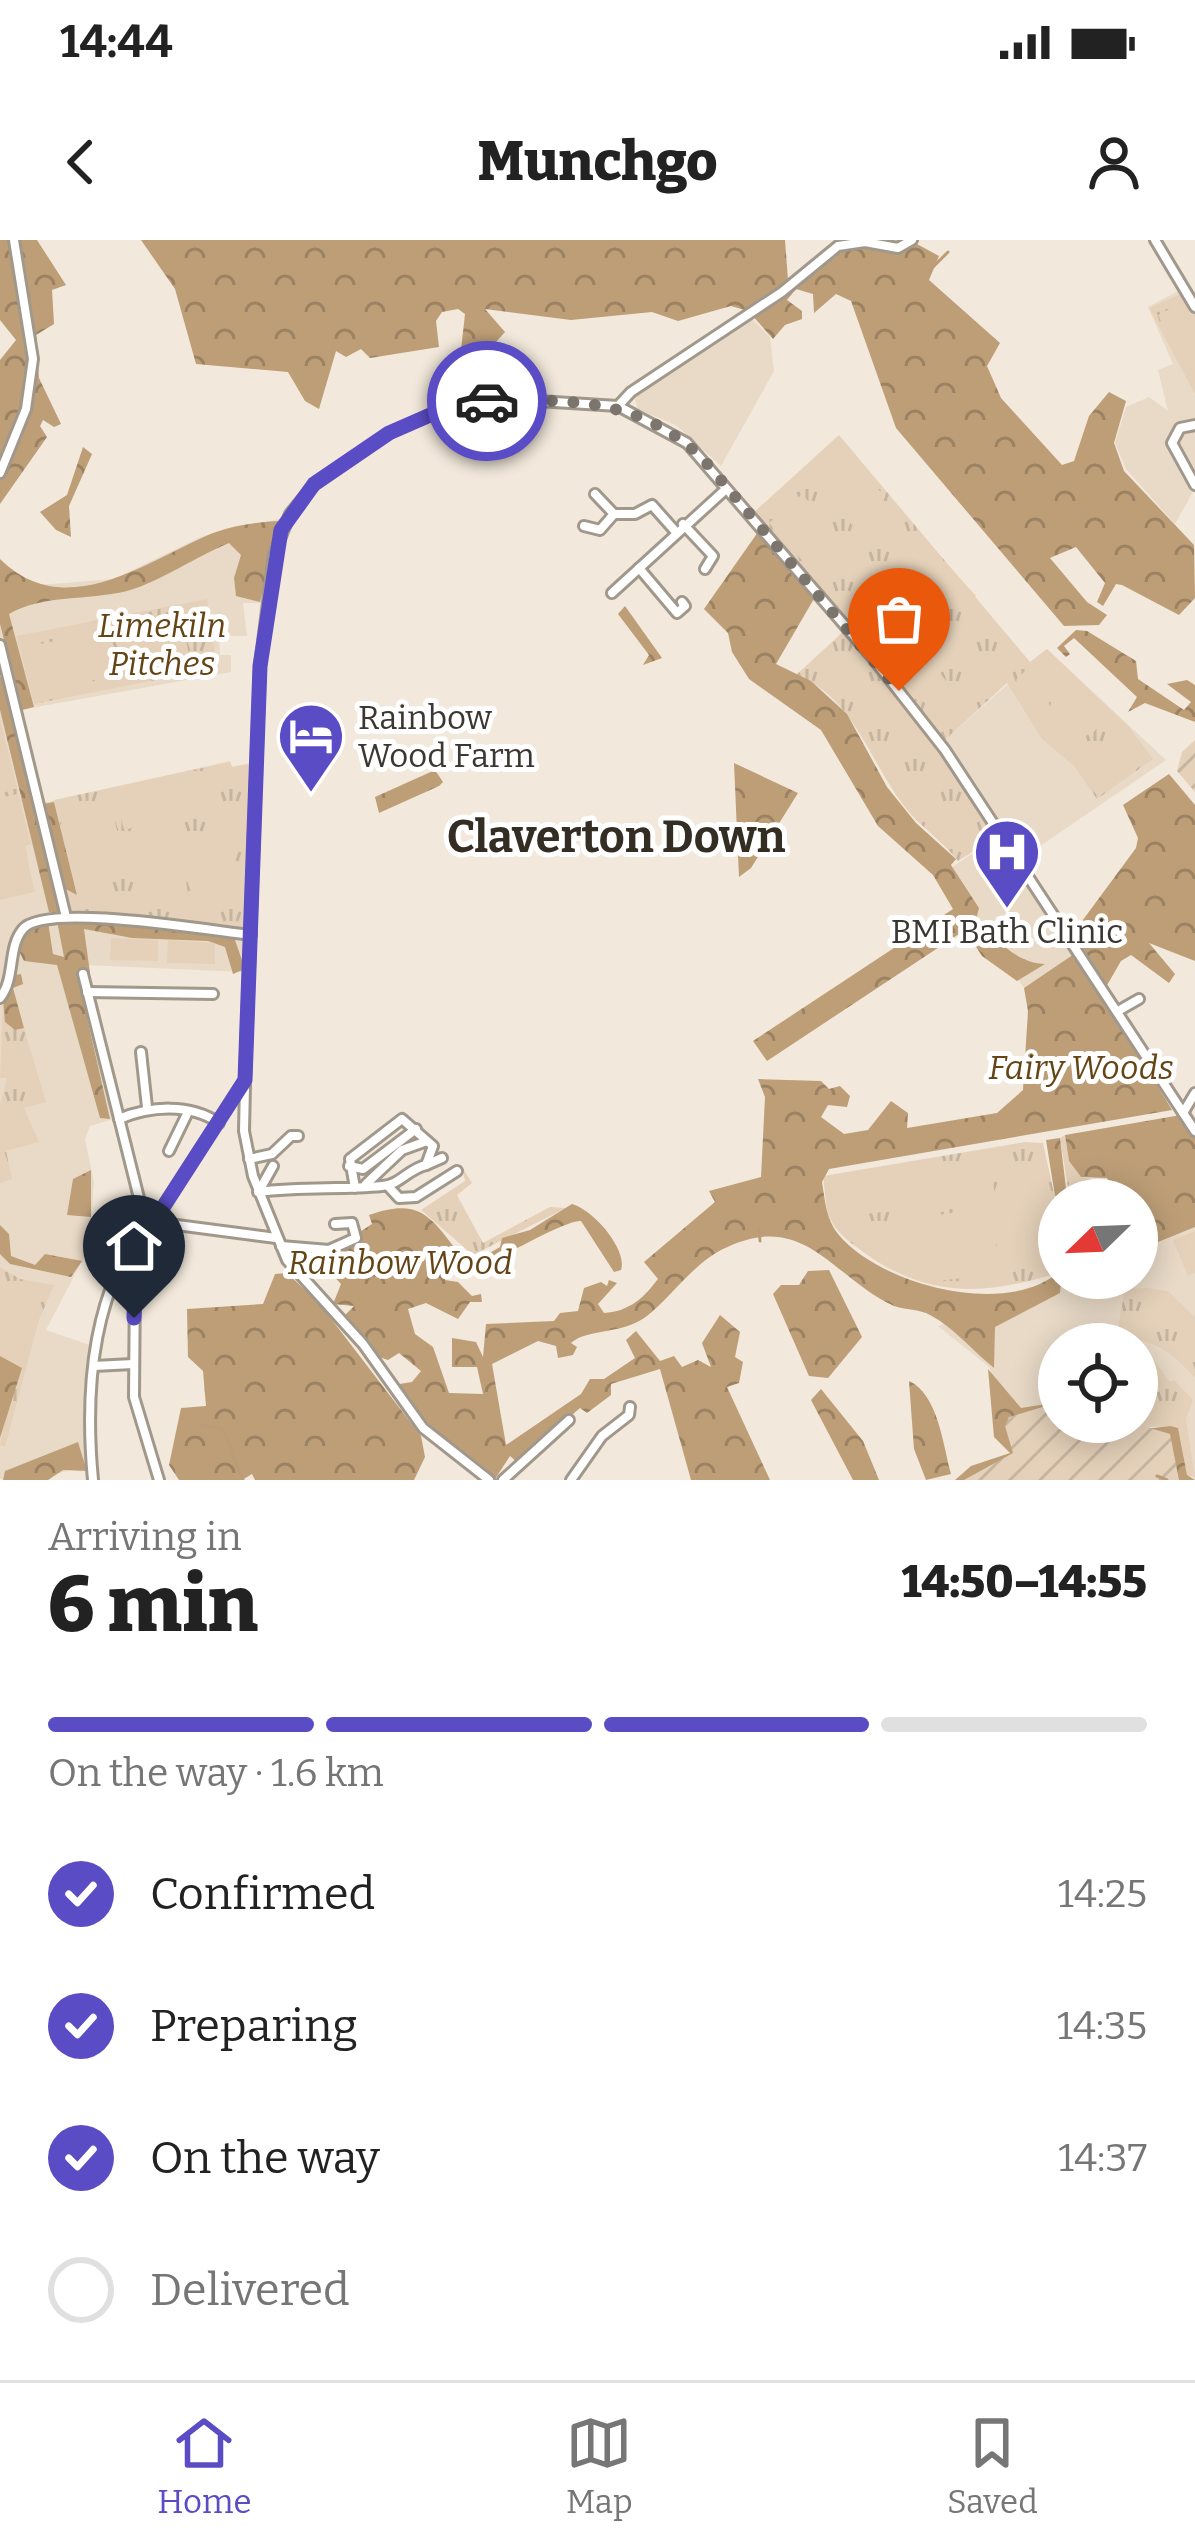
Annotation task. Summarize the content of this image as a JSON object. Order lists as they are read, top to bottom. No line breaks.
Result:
{"districts":["Claverton Down"],"parks":["Limekiln Pitches","Fairy Woods","Rainbow Wood"],"places":{"hotel":["Rainbow Wood Farm"],"hospital":["BMI Bath Clinic"]},"north":"bottom left","page":{"status":"14:44","header":"Munchgo","heading":["6 min","Arriving in","14:50–14:55"],"bar":"On the way · 1.6 km","list":[["Confirmed","14:25"],["Preparing","14:35"],["On the way","14:37"],"Delivered"],"tabs":["Home","Map","Saved"]}}
